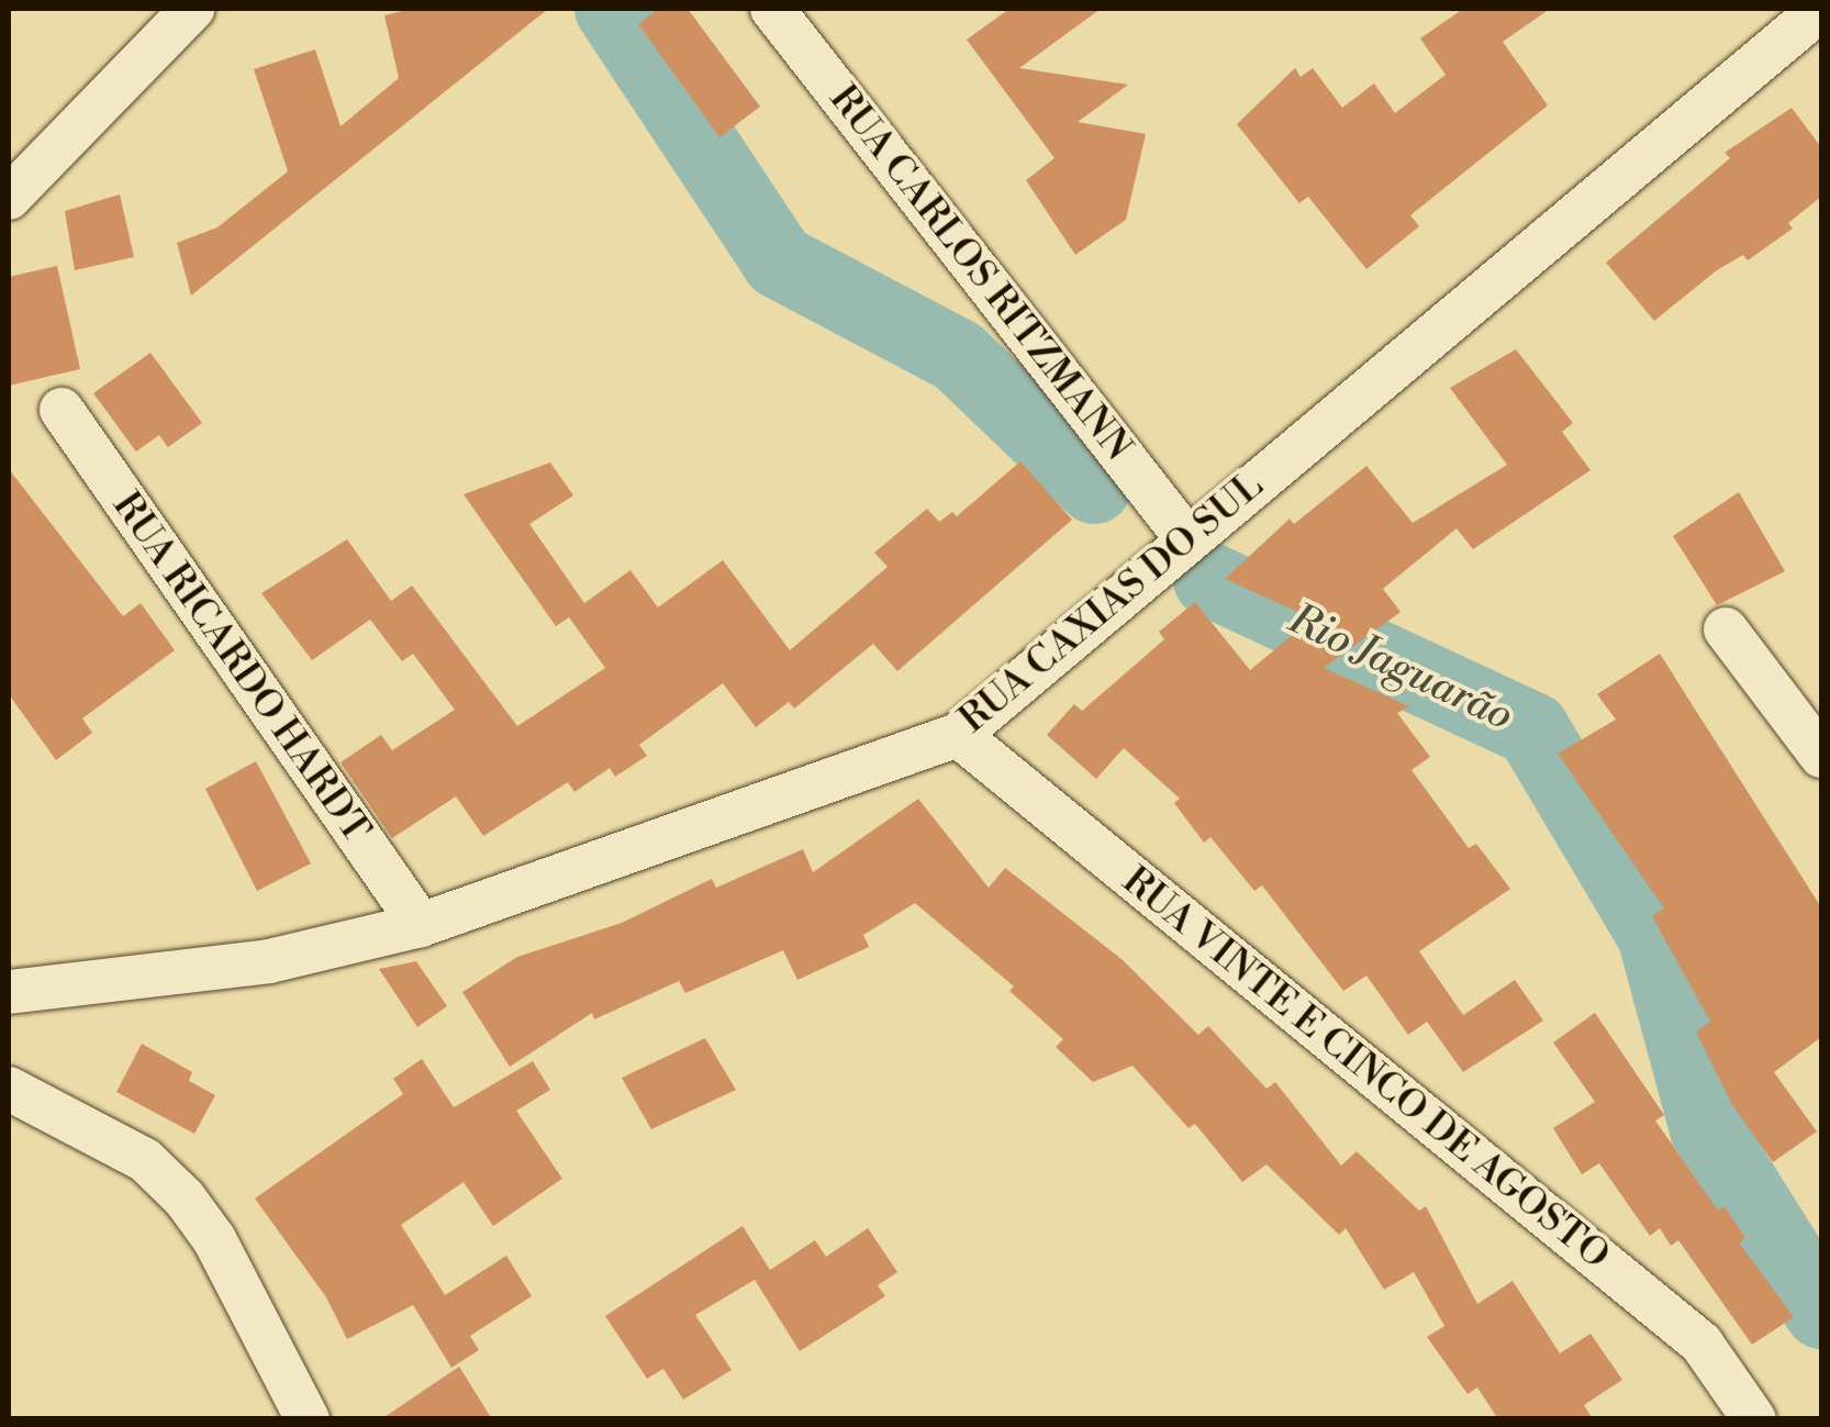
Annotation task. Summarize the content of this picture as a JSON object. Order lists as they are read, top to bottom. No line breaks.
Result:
{"streets":{"street":["RUA CARLOS RITZMANN","RUA CAXIAS DO SUL","RUA RICARDO HARDT","RUA VINTE E CINCO DE AGOSTO"]},"crossings":[["RUA CARLOS RITZMANN","RUA CAXIAS DO SUL"],["RUA CAXIAS DO SUL","RUA RICARDO HARDT"],["RUA CAXIAS DO SUL","RUA VINTE E CINCO DE AGOSTO"]],"water":["Rio Jaguarão"]}
